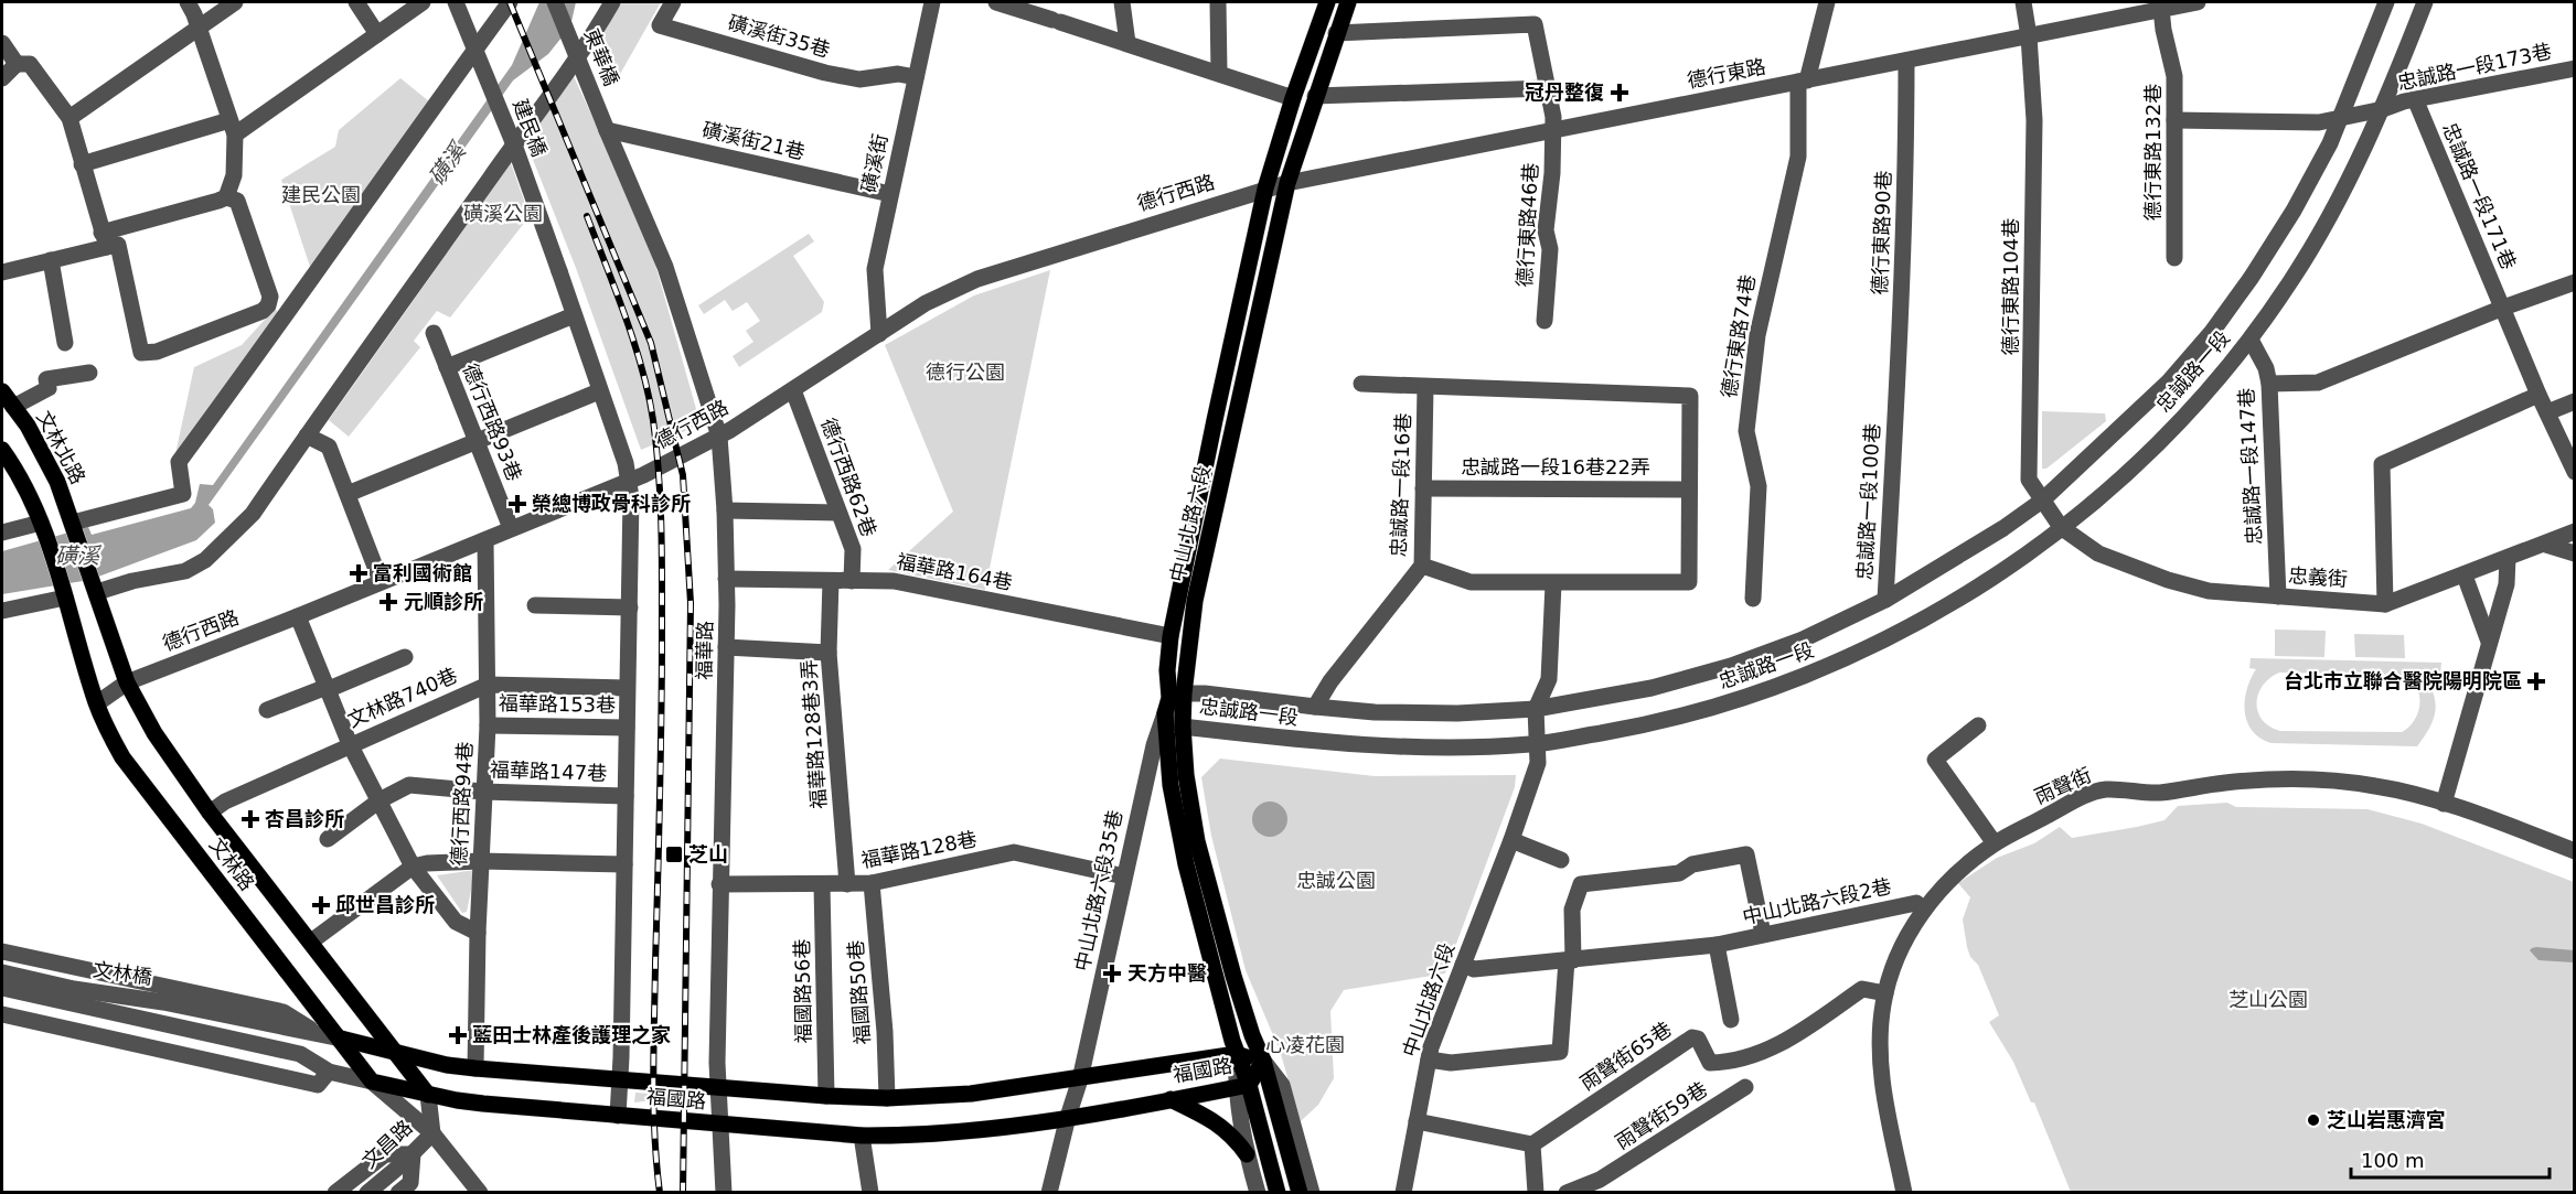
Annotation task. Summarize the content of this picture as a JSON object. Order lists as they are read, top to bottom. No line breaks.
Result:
{"streets":{"main road":["文林北路","中山北路六段","文林路","福國路"],"street":["磺溪街35巷","東華橋","忠誠路一段173巷","德行東路","建民橋","磺溪街21巷","德行東路132巷","磺溪街","德行西路","忠誠路一段171巷","德行東路46巷","德行東路90巷","德行東路104巷","德行東路74巷","忠誠路一段","德行西路93巷","忠誠路一段147巷","忠誠路一段16巷22弄","德行西路62巷","忠誠路一段16巷","忠誠路一段100巷","福華路164巷","忠義街","福華路","文林路740巷","福華路153巷","福華路128巷3弄","福華路147巷","雨聲街","德行西路94巷","福華路128巷","中山北路六段35巷","中山北路六段2巷","文林橋","福國路56巷","福國路50巷","雨聲街65巷","雨聲街59巷","文昌路"]},"crossings":[["磺溪街35巷","磺溪街"],["東華橋","磺溪街21巷"],["東華橋","福華路"],["忠誠路一段173巷","德行東路132巷"],["忠誠路一段173巷","忠誠路一段171巷"],["忠誠路一段173巷","忠誠路一段"],["德行東路","德行東路132巷"],["德行東路","德行西路"],["德行東路","德行東路46巷"],["德行東路","德行東路90巷"],["德行東路","德行東路104巷"],["德行東路","德行東路74巷"],["德行東路","中山北路六段"],["磺溪街21巷","磺溪街"],["磺溪街21巷","福華路"],["磺溪街","德行西路"],["德行西路","德行西路93巷"],["德行西路","德行西路62巷"],["德行西路","中山北路六段"],["德行西路","福華路"],["德行西路","德行西路94巷"],["德行西路","文林路"],["德行東路46巷","中山北路六段"],["德行東路90巷","忠誠路一段100巷"],["德行東路104巷","忠誠路一段"],["德行東路104巷","忠義街"],["忠誠路一段","忠誠路一段147巷"],["忠誠路一段","忠誠路一段16巷"],["忠誠路一段","忠誠路一段100巷"],["忠誠路一段","中山北路六段"],["忠誠路一段","忠義街"],["忠誠路一段","中山北路六段35巷"],["文林北路","文林路"],["忠誠路一段147巷","忠義街"],["忠誠路一段16巷22弄","忠誠路一段16巷"],["德行西路62巷","福華路164巷"],["中山北路六段","福華路164巷"],["中山北路六段","中山北路六段35巷"],["中山北路六段","中山北路六段2巷"],["中山北路六段","福國路"],["福華路164巷","福華路"],["福華路164巷","福華路128巷3弄"],["福華路","福華路128巷"],["福華路","福國路"],["文林路740巷","德行西路94巷"],["文林路740巷","文林路"],["福華路153巷","德行西路94巷"],["福華路128巷3弄","福華路128巷"],["福華路147巷","德行西路94巷"],["雨聲街","中山北路六段2巷"],["雨聲街","雨聲街65巷"],["德行西路94巷","福國路"],["福華路128巷","中山北路六段35巷"],["福華路128巷","福國路56巷"],["福華路128巷","福國路50巷"],["文林路","福國路"],["文林路","文昌路"],["中山北路六段35巷","福國路"],["文林橋","福國路"],["福國路56巷","福國路"],["福國路50巷","福國路"]],"water":["磺溪"],"parks":["建民公園","磺溪公園","德行公園","忠誠公園","芝山公園","心凌花園"],"places":{"health":["冠丹整復","榮總博政骨科診所","富利國術館","元順診所","台北市立聯合醫院陽明院區","杏昌診所","邱世昌診所","天方中醫","藍田士林產後護理之家"],"transit":["芝山"],"other":["芝山岩惠濟宮"]},"scale_bar":"100 m"}
